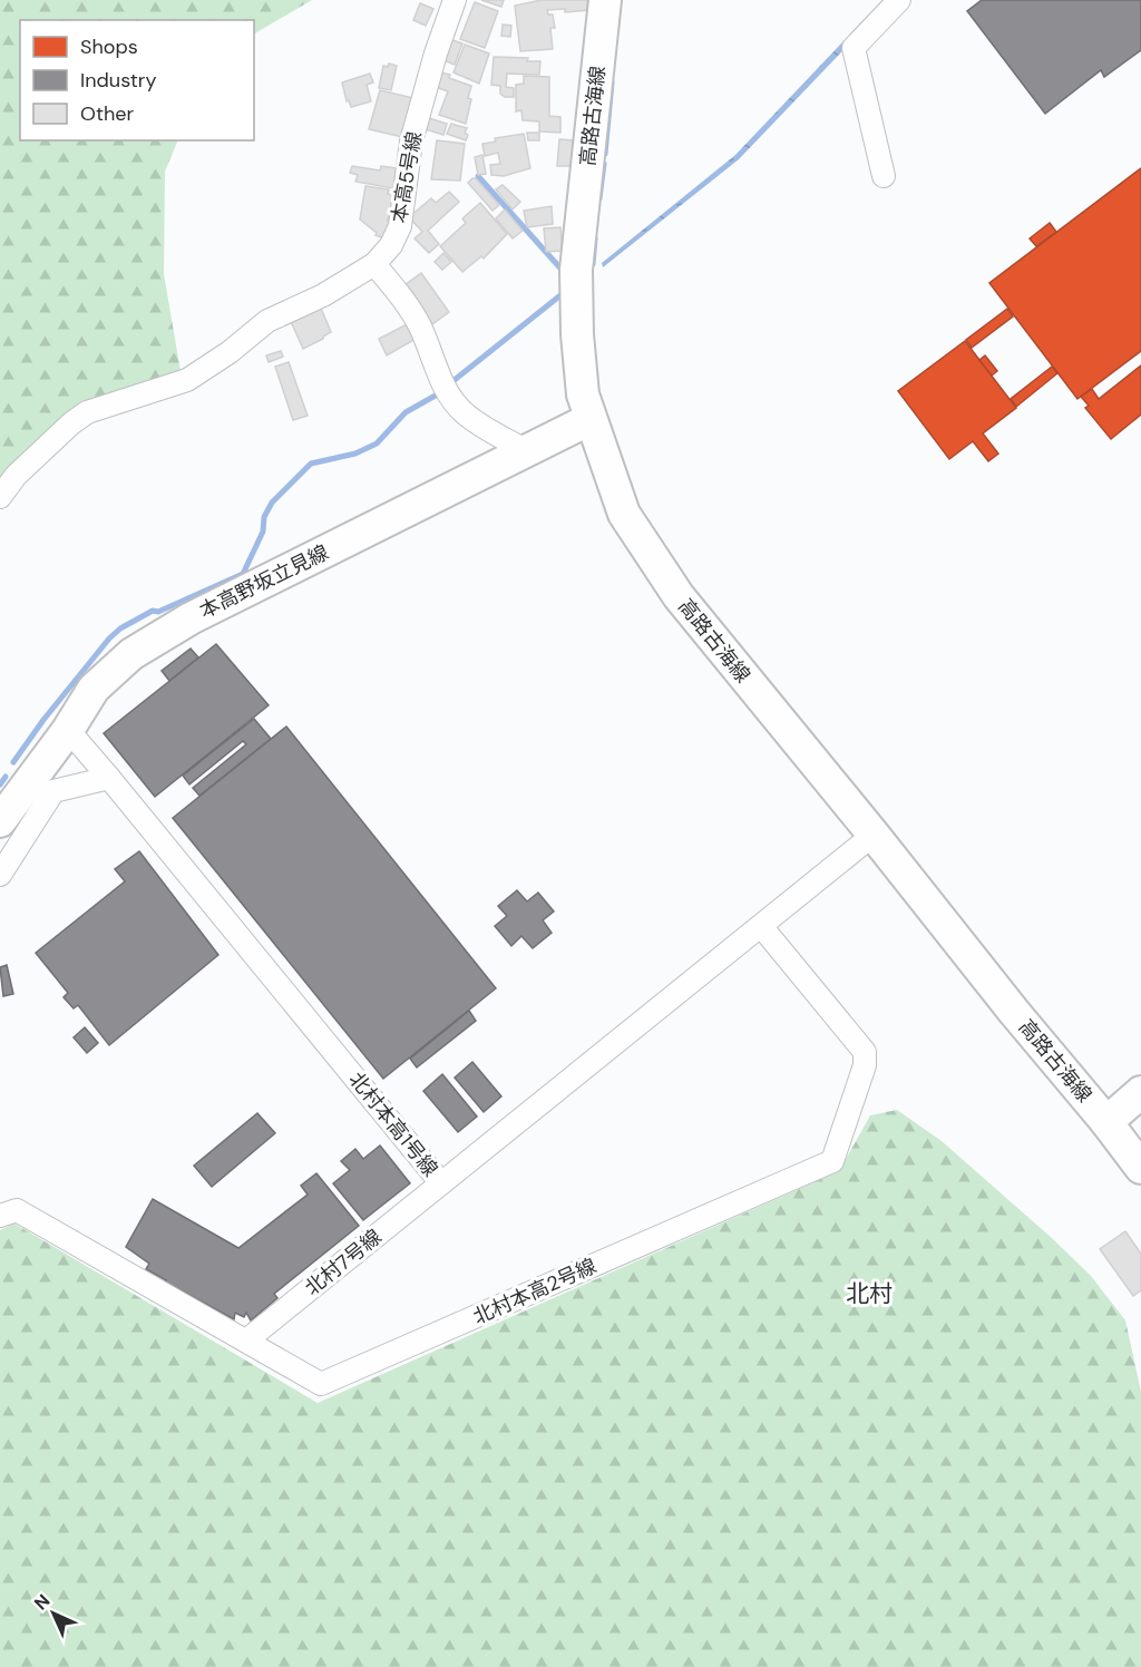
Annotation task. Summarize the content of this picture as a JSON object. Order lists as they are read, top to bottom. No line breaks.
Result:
{"streets":{"main road":["高路古海線","本高野坂立見線"],"street":["本高5号線","北村本高1号線","北村7号線","北村本高2号線"]},"crossings":[["高路古海線","本高野坂立見線"],["高路古海線","北村本高1号線"],["本高野坂立見線","北村本高1号線"],["北村本高1号線","北村7号線"],["北村本高1号線","北村本高2号線"],["北村7号線","北村本高2号線"]],"districts":["北村"],"legend":["Shops","Industry","Other"],"north":"top left"}
